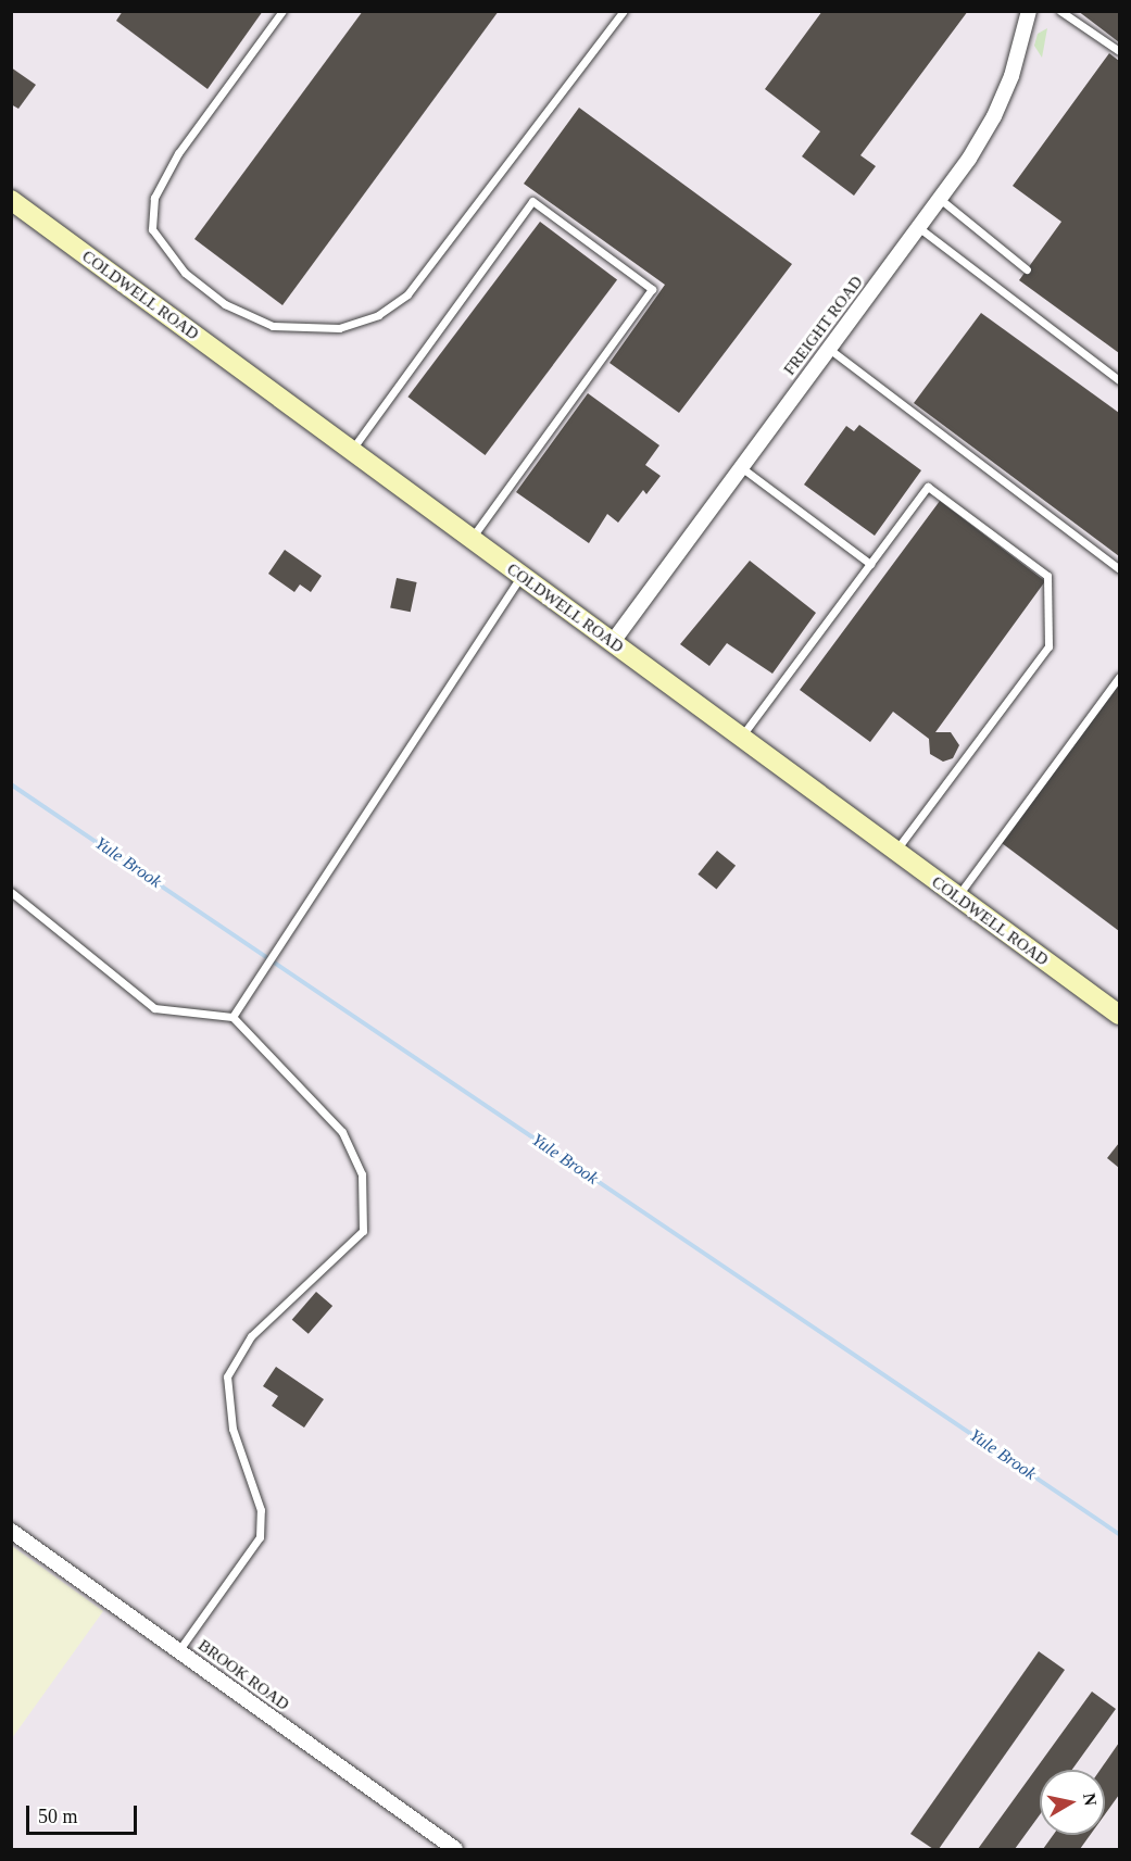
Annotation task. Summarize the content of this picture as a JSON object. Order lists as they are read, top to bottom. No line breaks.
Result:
{"streets":{"street":["COLDWELL ROAD","FREIGHT ROAD","BROOK ROAD"]},"crossings":[["COLDWELL ROAD","FREIGHT ROAD"]],"water":["Yule Brook"],"scale_bar":"50 m","north":"right"}
